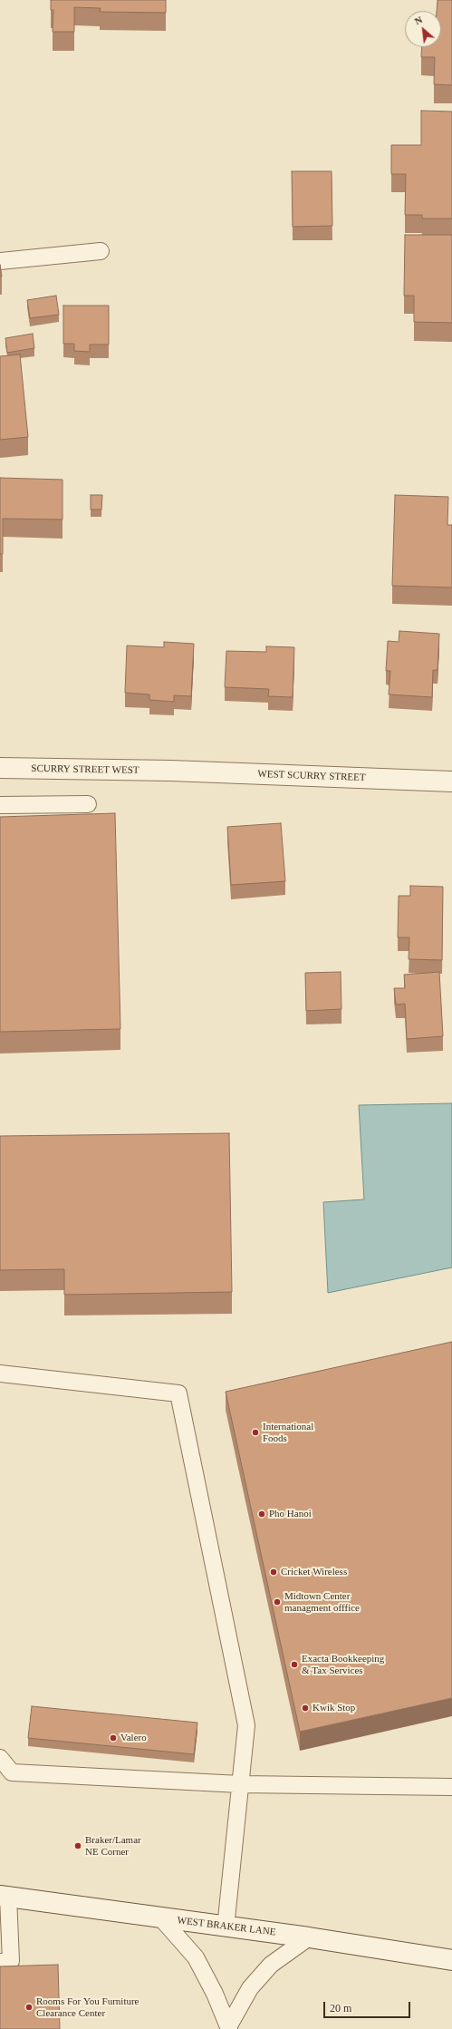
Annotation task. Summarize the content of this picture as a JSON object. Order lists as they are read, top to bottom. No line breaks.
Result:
{"streets":{"street":["SCURRY STREET WEST","WEST SCURRY STREET","WEST BRAKER LANE"]},"crossings":[["SCURRY STREET WEST","WEST SCURRY STREET"]],"places":["International Foods","Pho Hanoi","Cricket Wireless","Midtown Center managment offfice","Exacta Bookkeeping & Tax Services","Kwik Stop","Valero","Braker/Lamar NE Corner","Rooms For You Furniture Clearance Center"],"scale_bar":"20 m","north":"top left"}
